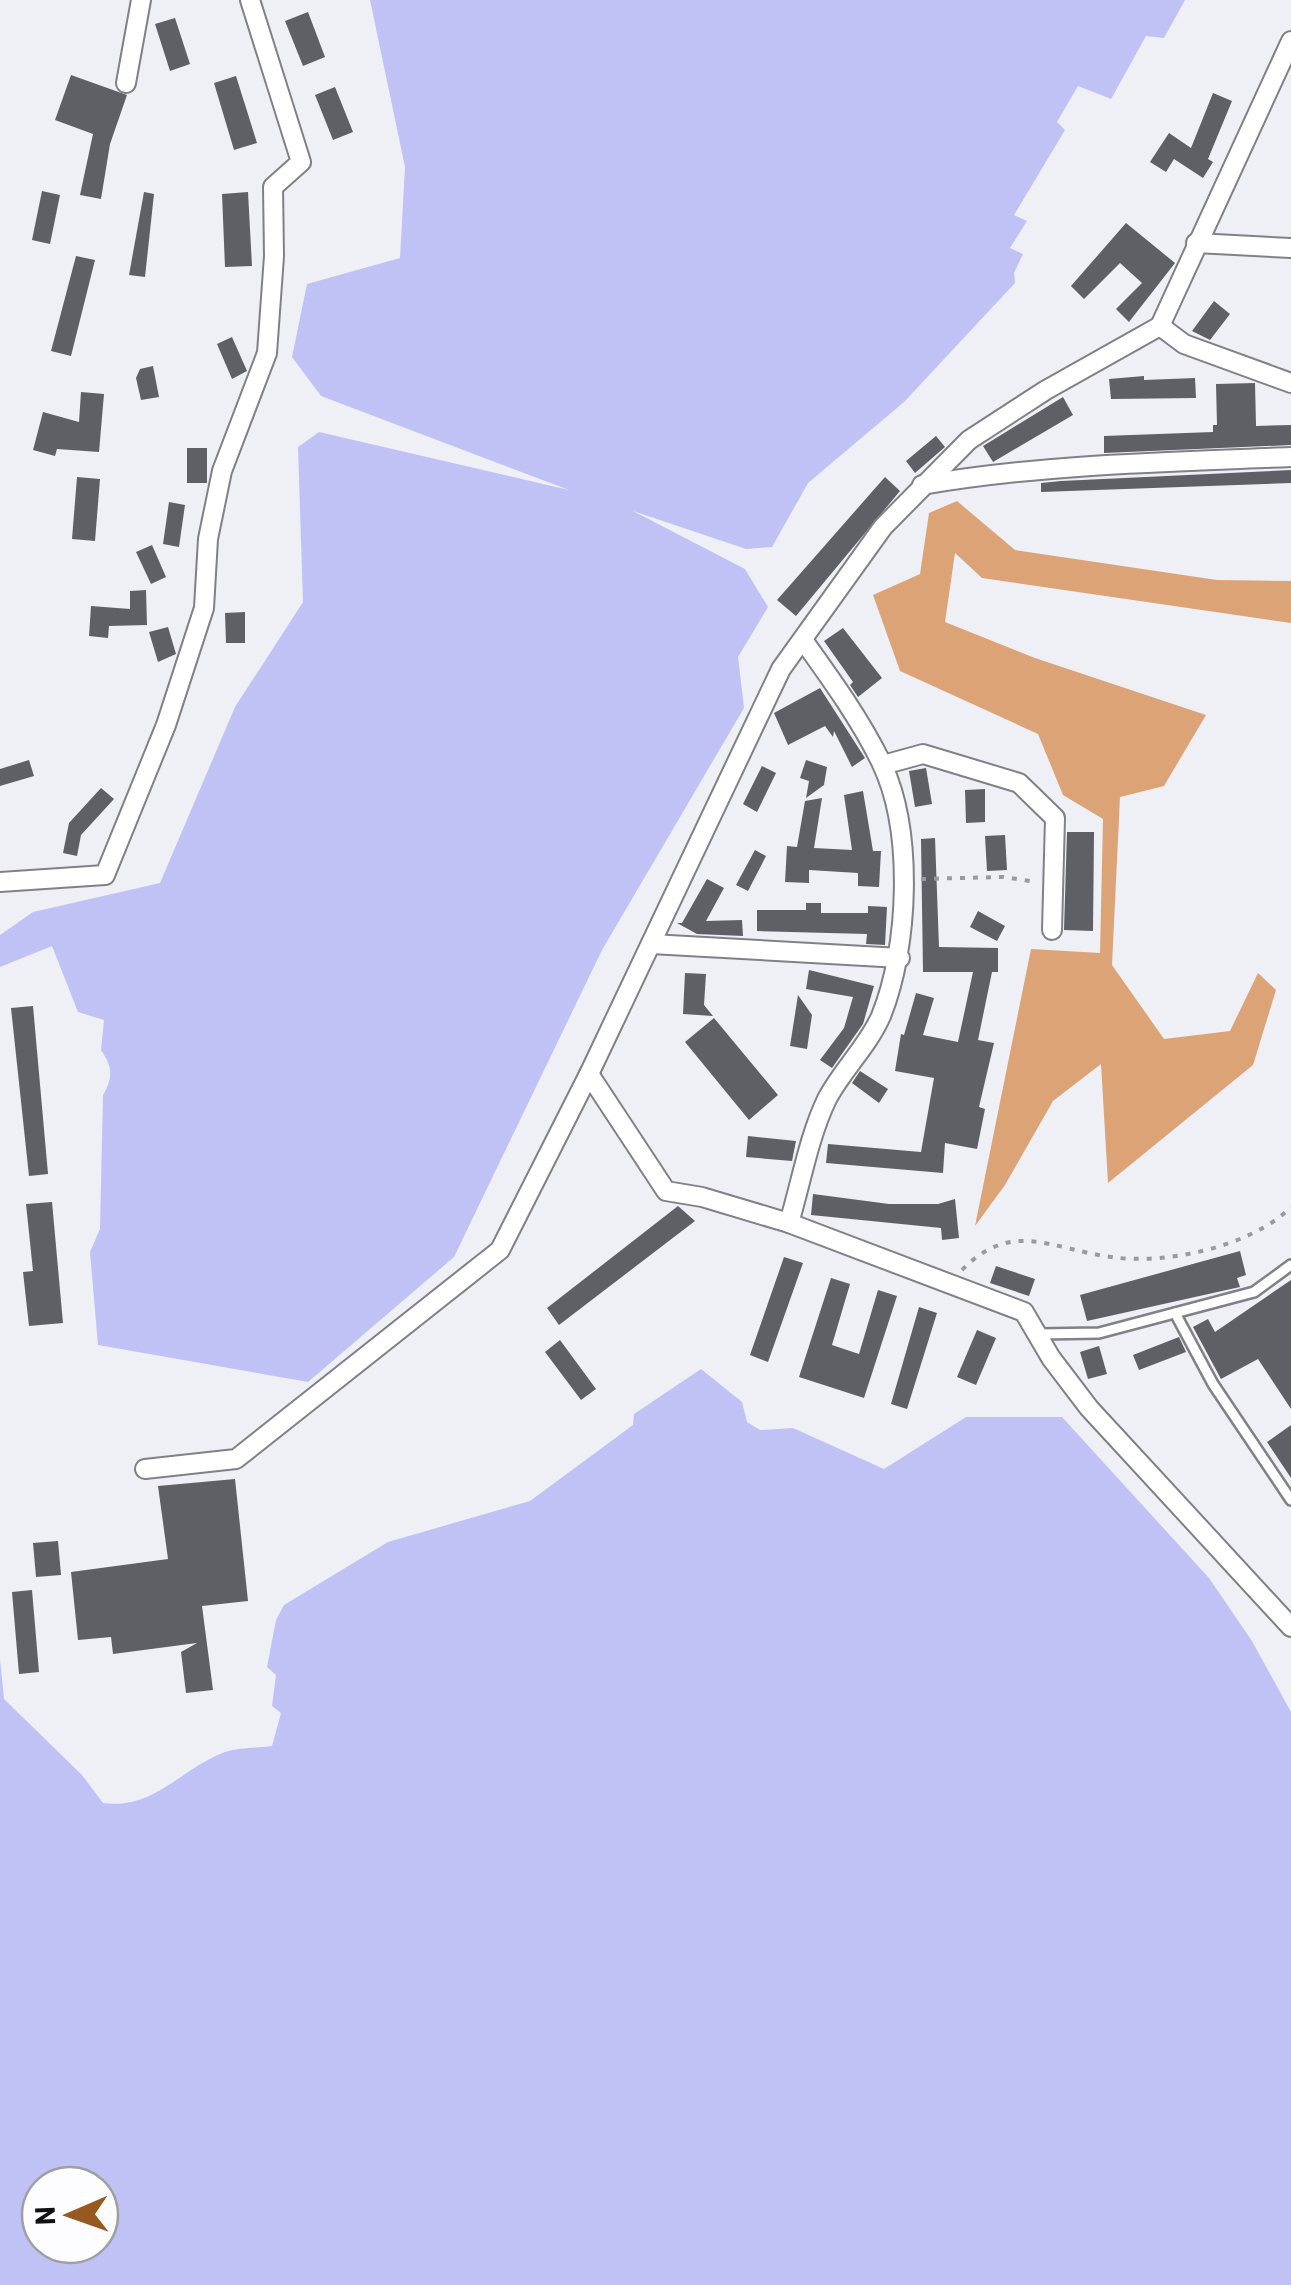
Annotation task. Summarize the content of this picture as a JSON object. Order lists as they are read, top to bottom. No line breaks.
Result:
{"north":"left"}
